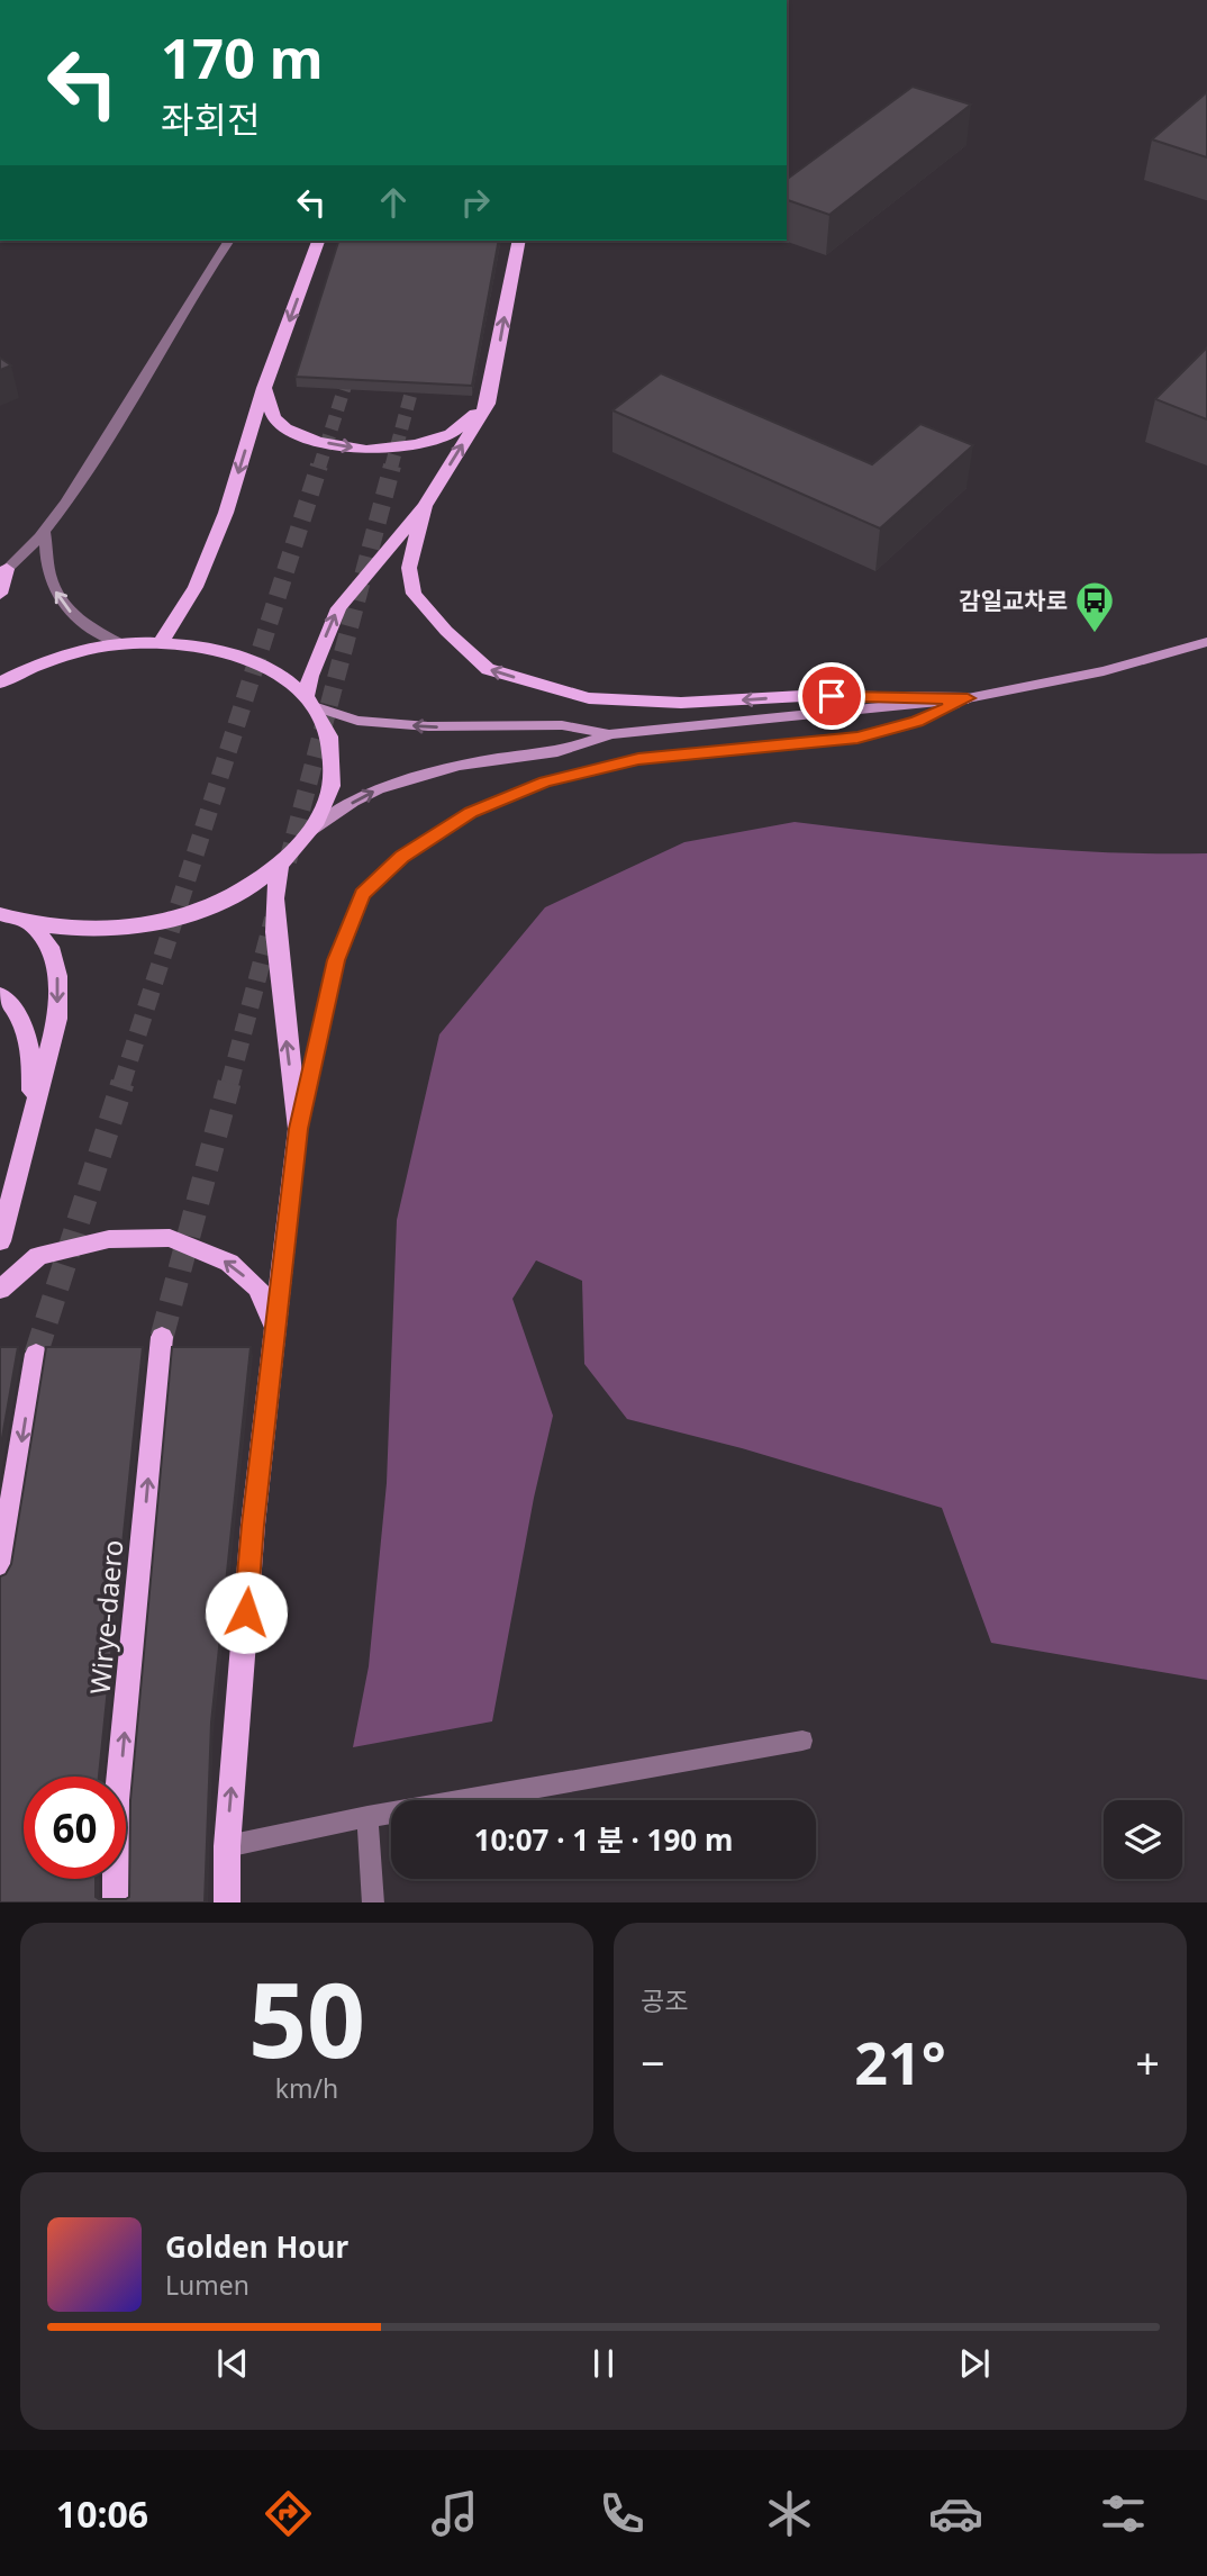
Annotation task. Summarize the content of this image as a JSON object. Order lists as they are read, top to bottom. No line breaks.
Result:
{"streets":{"main road":["Wirye-daero"]},"places":{"bus stop":["감일교차로"]},"page":{"turn":["170 m","좌회전"],"limit":"60","trip":"10:07 · 1 분 · 190 m","tile":[["50","km/h"],"공조"],"heat":["−","21°","+"],"song":["Golden Hour","Lumen"],"tabs":"10:06"}}
